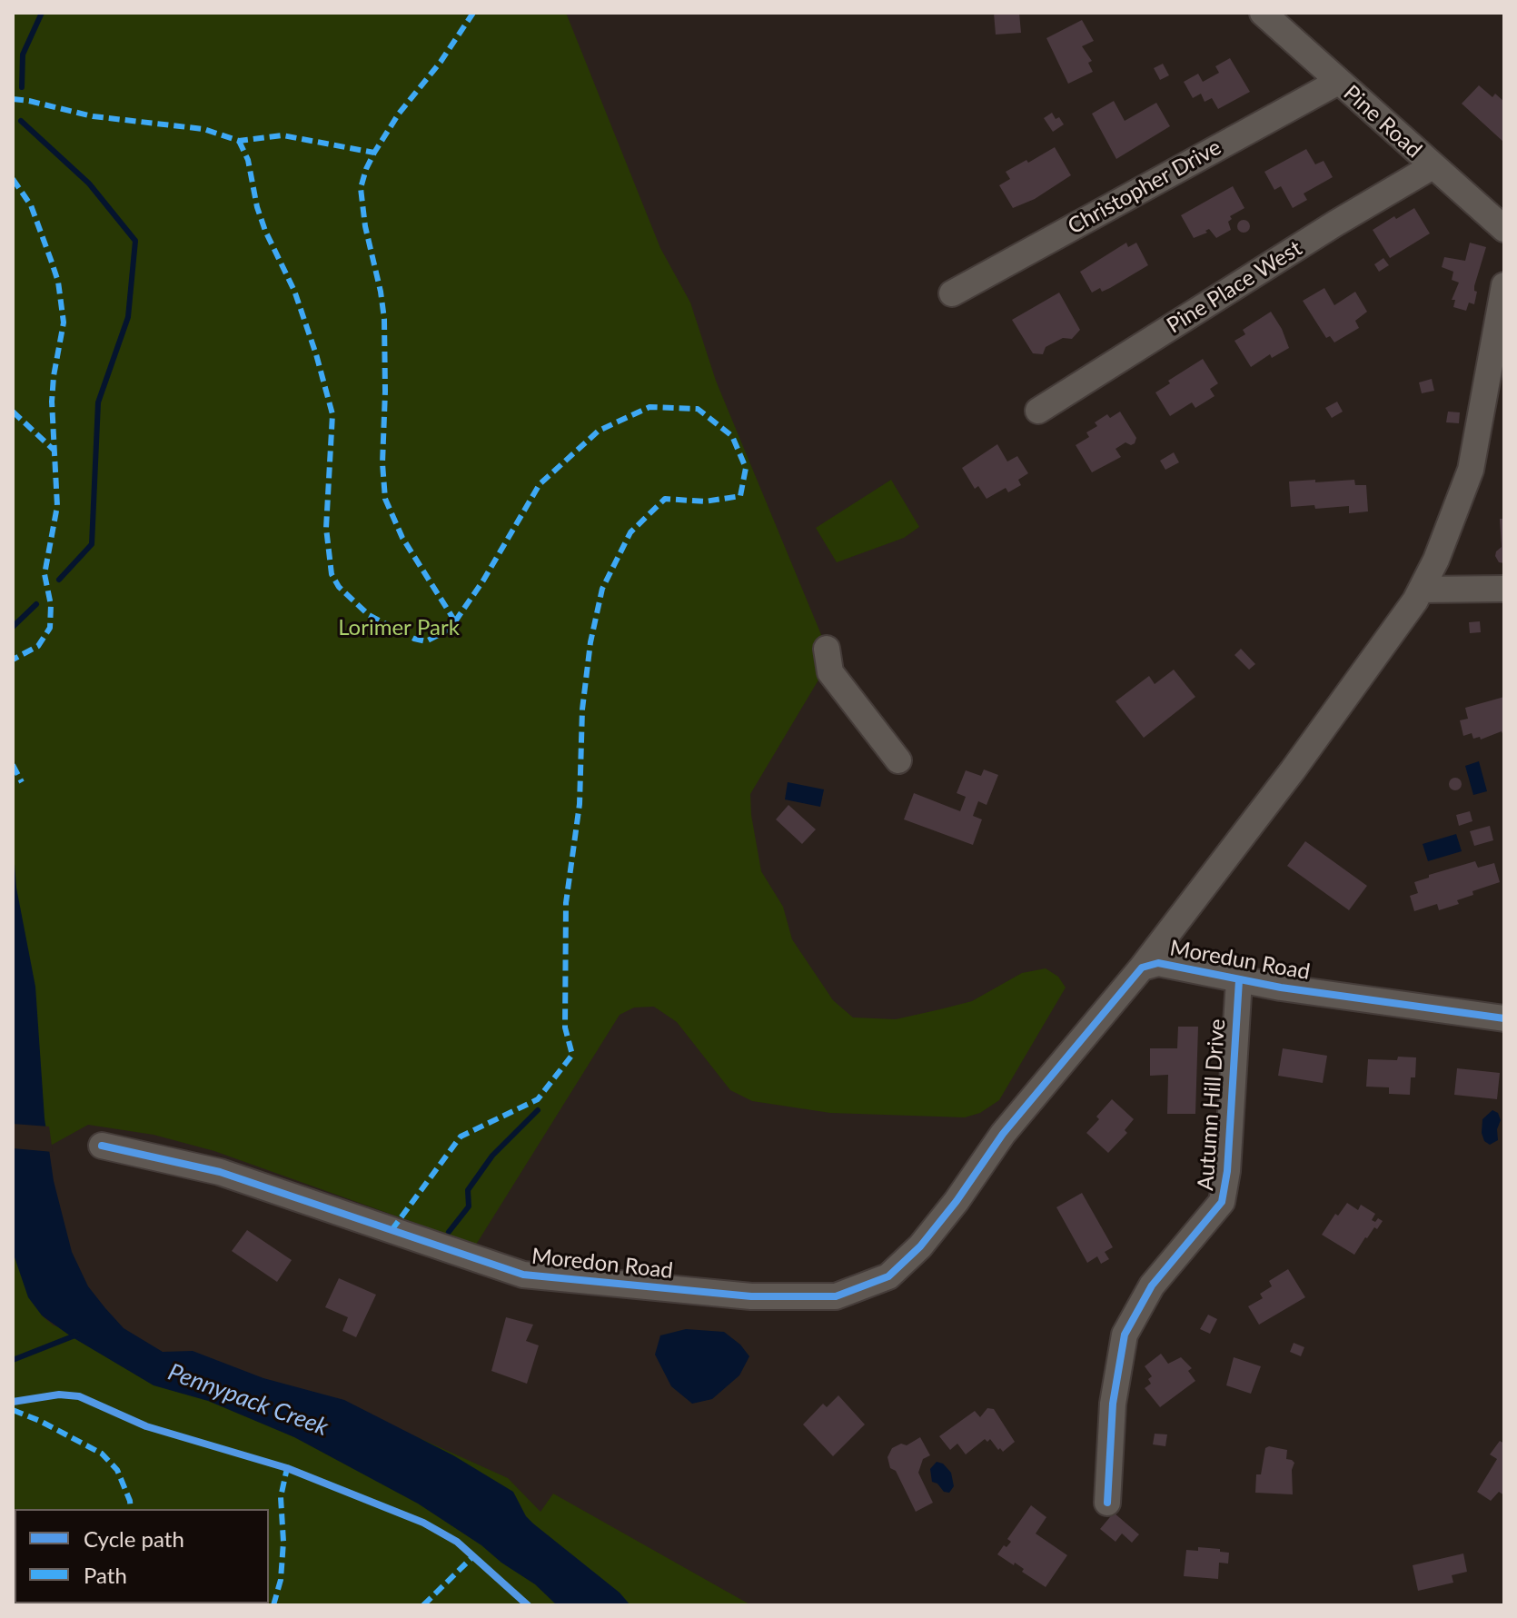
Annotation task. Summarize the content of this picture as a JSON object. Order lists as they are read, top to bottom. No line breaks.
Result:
{"streets":{"street":["Pine Road","Christopher Drive","Pine Place West","Moredun Road","Autumn Hill Drive","Moredon Road"]},"crossings":[["Pine Road","Christopher Drive"],["Pine Road","Pine Place West"],["Moredun Road","Autumn Hill Drive"],["Moredun Road","Moredon Road"]],"water":["Pennypack Creek"],"parks":["Lorimer Park"],"legend":["Cycle path","Path"]}
